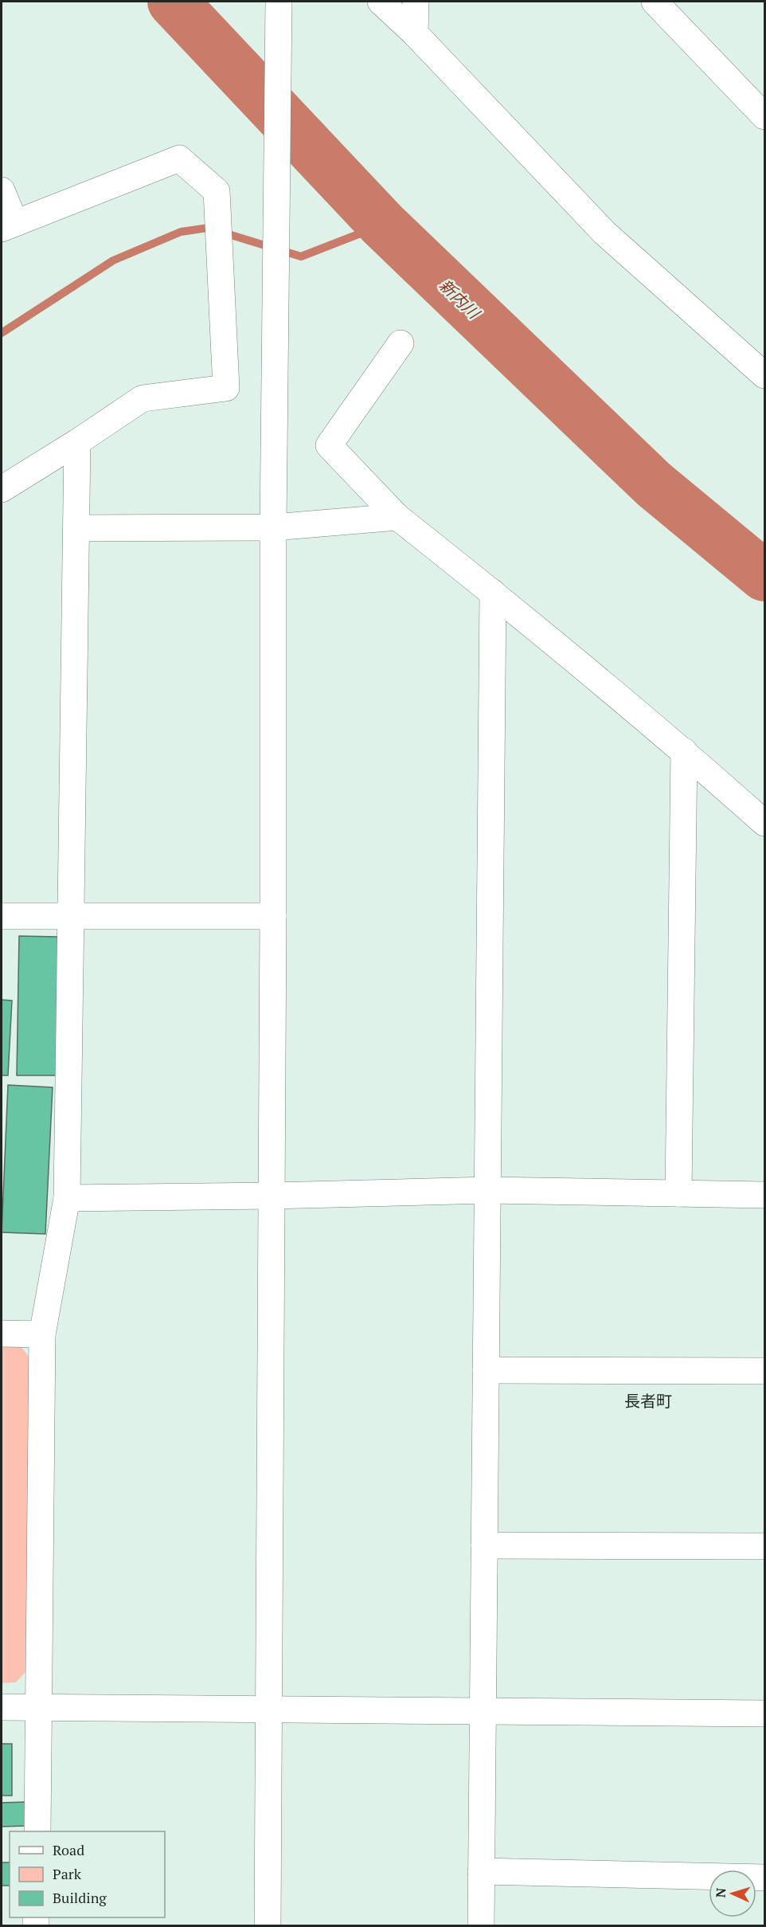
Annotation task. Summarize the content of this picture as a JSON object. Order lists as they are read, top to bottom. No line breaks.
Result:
{"districts":["長者町"],"water":["新内川"],"legend":["Road","Park","Building"],"north":"left"}
